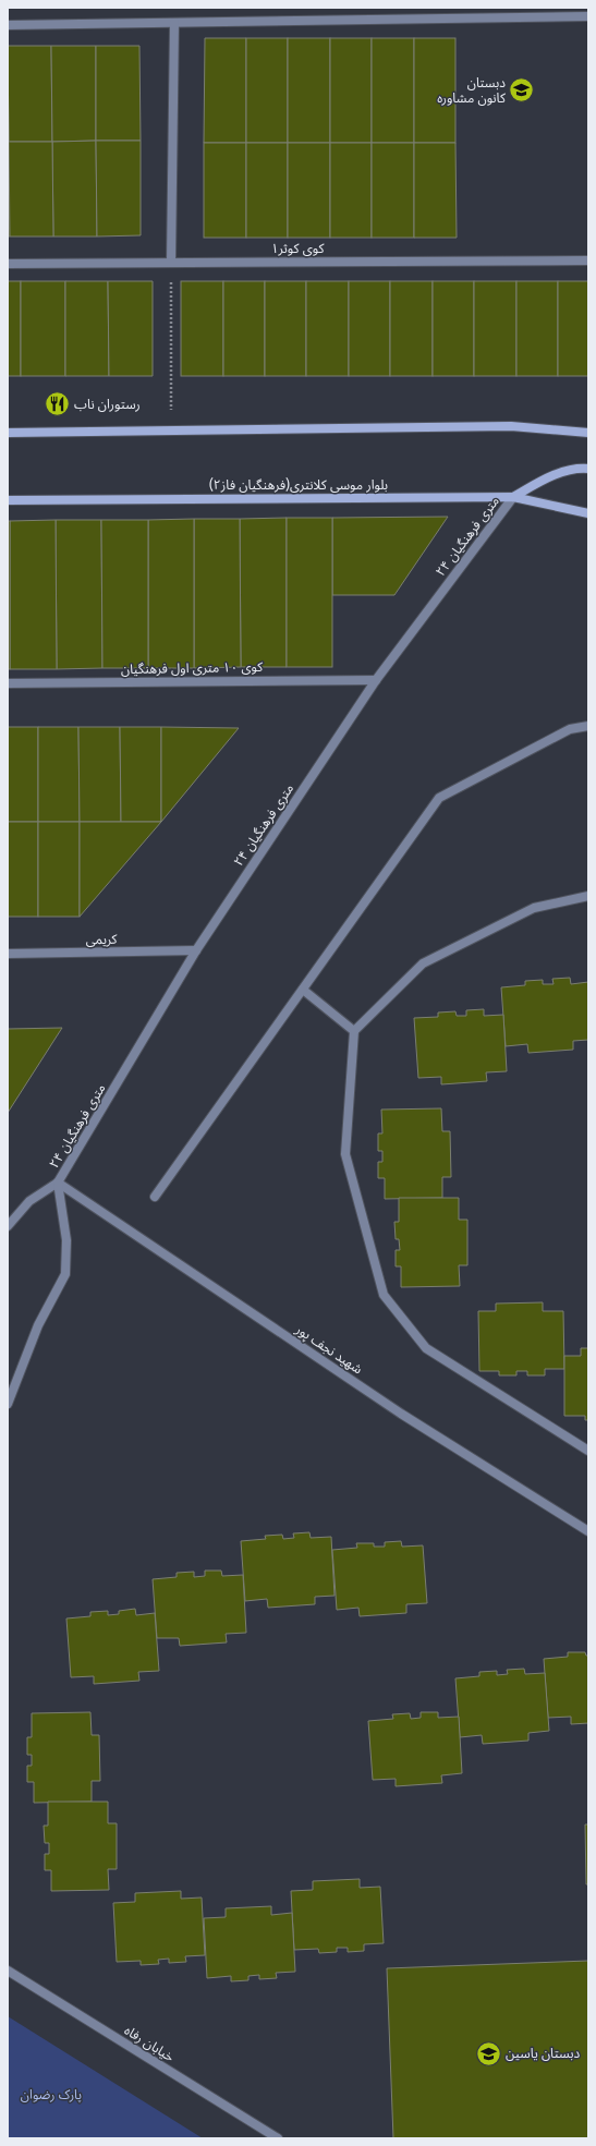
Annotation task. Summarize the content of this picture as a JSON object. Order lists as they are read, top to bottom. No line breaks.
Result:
{"streets":{"main road":["بلوار موسی کلانتری(فرهنگیان فاز۲)"],"street":["کوی کوثر۱","۲۴ متری فرهنگیان","کوی ۱۰ متری اول فرهنگیان","کریمی","شهید نجف پور","خیابان رفاه"]},"crossings":[["بلوار موسی کلانتری(فرهنگیان فاز۲)","۲۴ متری فرهنگیان"],["۲۴ متری فرهنگیان","کوی ۱۰ متری اول فرهنگیان"],["۲۴ متری فرهنگیان","کریمی"],["۲۴ متری فرهنگیان","شهید نجف پور"]],"parks":["پارک رضوان"],"places":{"school or university":["دبستان کانون مشاوره","دبستان یاسین"],"restaurant":["رستوران ناب"]}}
